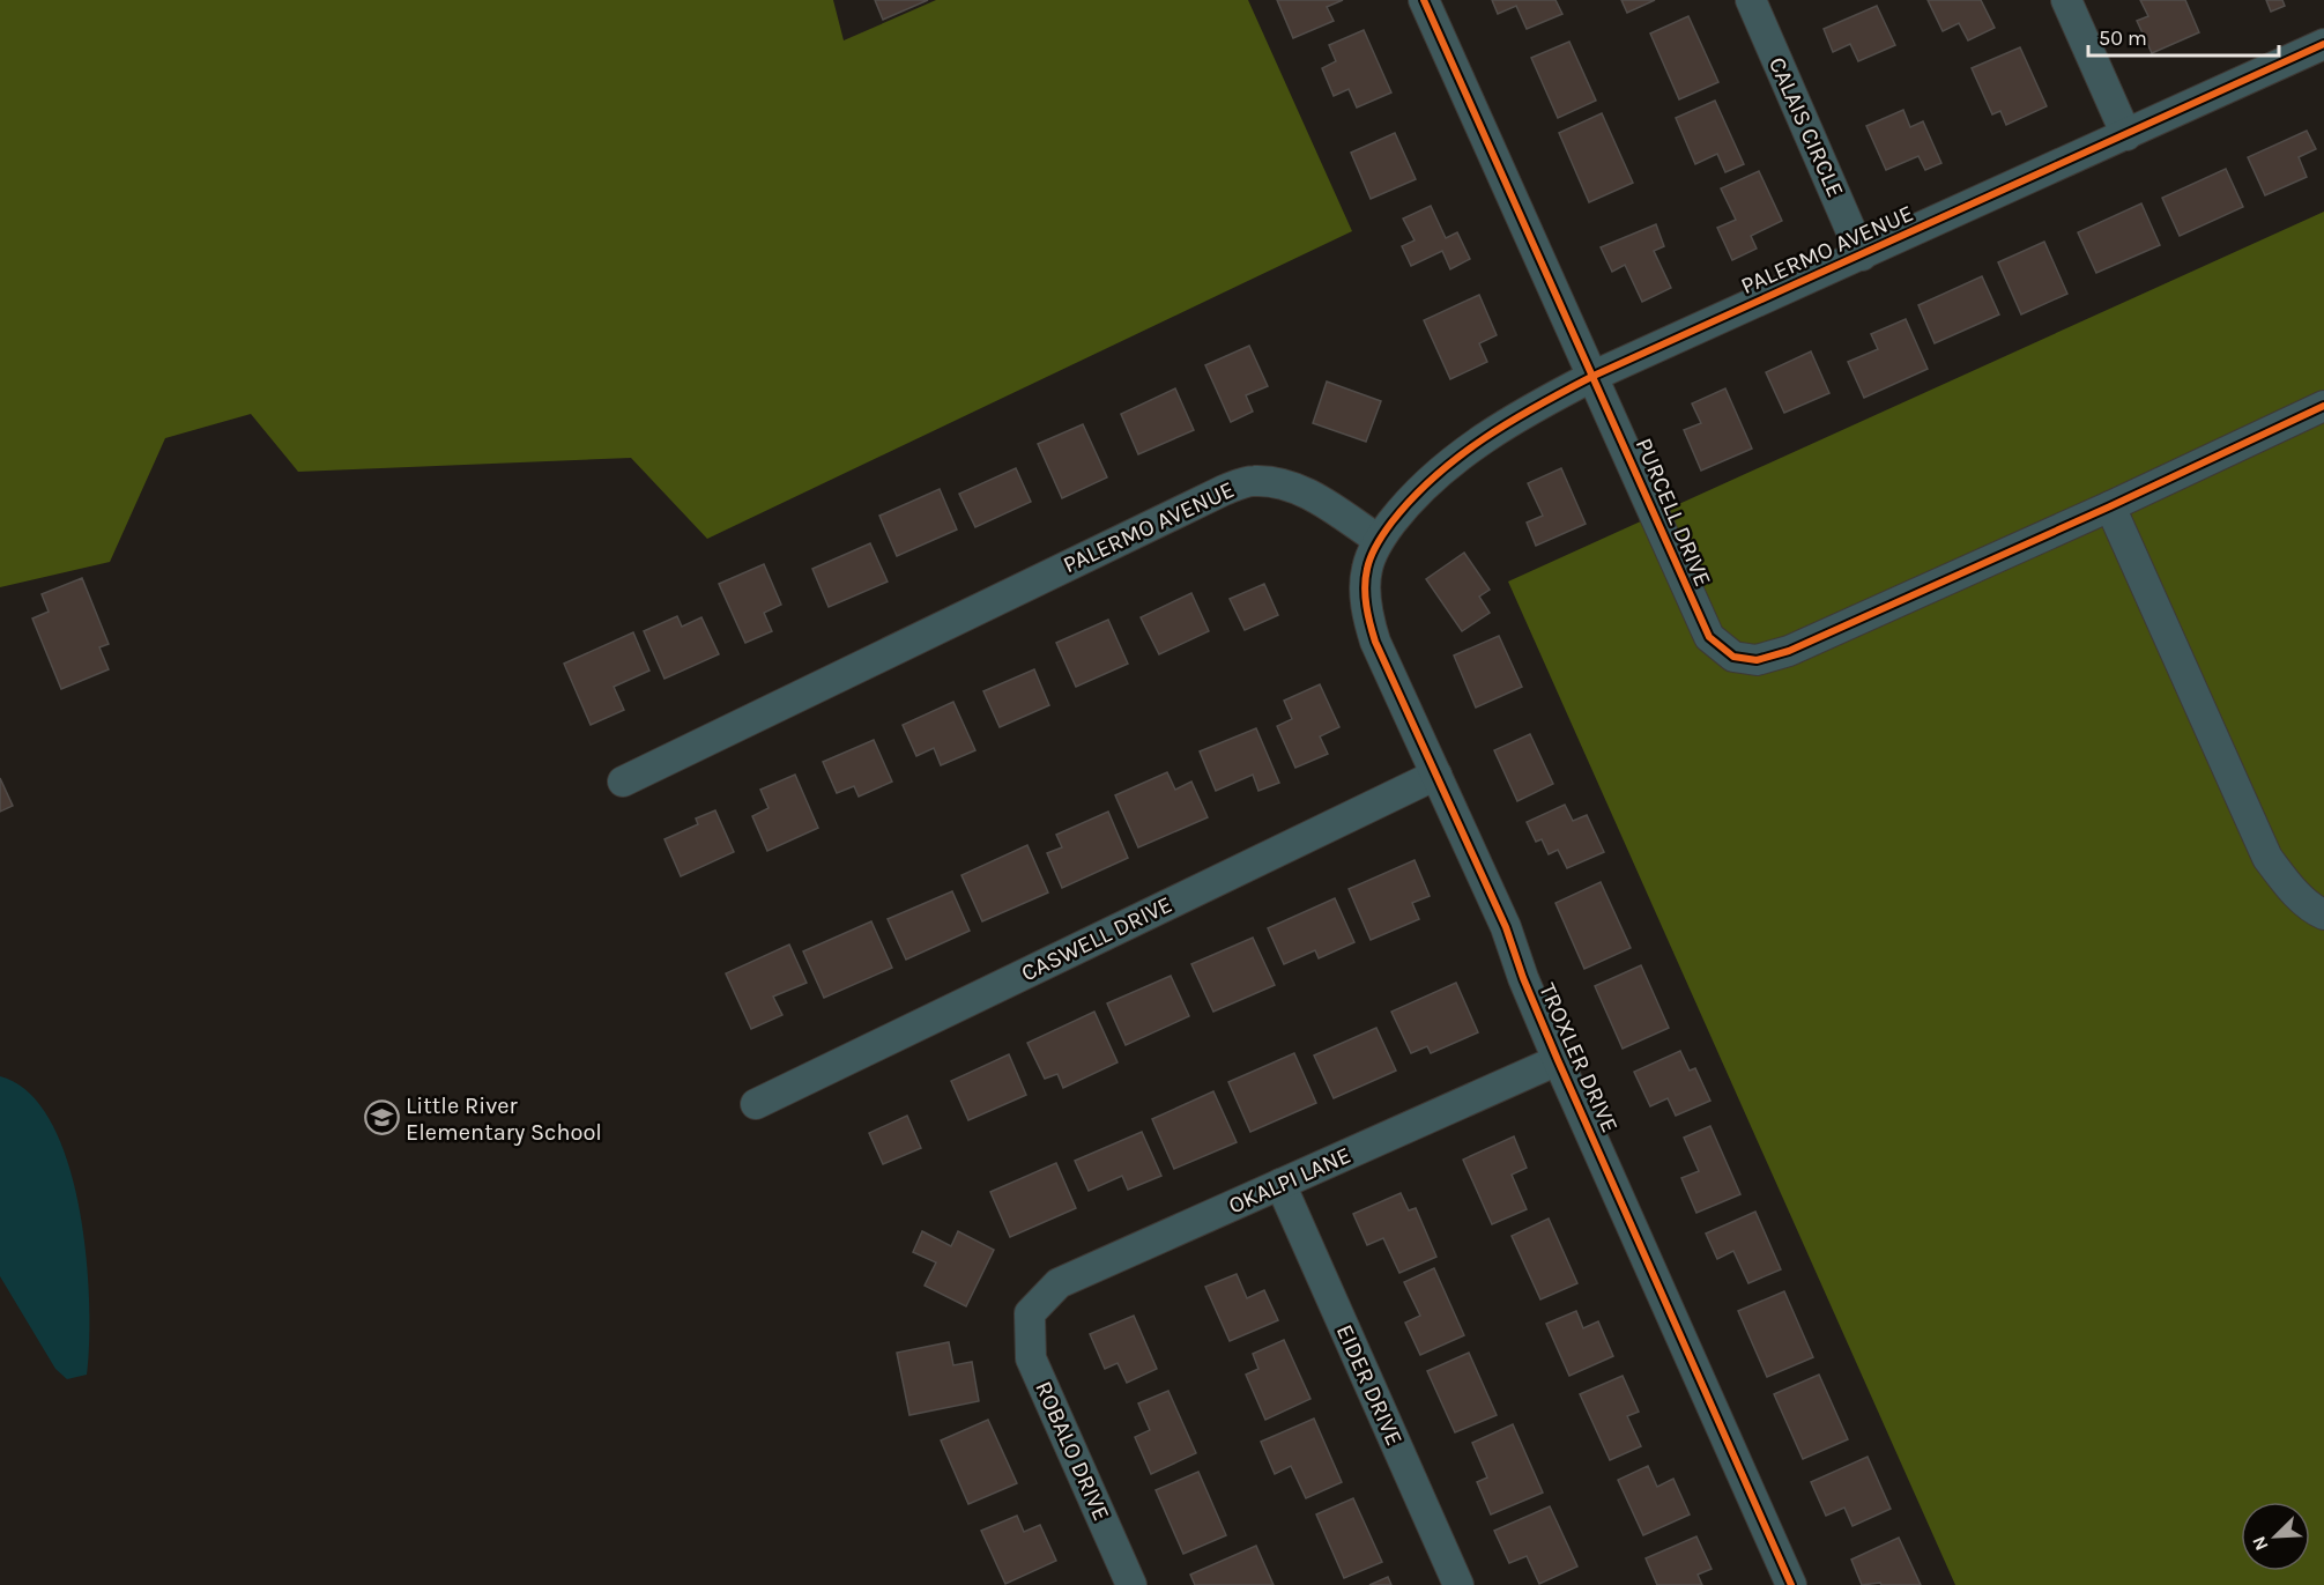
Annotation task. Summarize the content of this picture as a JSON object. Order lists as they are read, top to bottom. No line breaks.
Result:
{"streets":{"street":["CALAIS CIRCLE","PALERMO AVENUE","PURCELL DRIVE","CASWELL DRIVE","TROXLER DRIVE","OKALPI LANE","EIDER DRIVE","ROBALO DRIVE"]},"crossings":[["CALAIS CIRCLE","PALERMO AVENUE"],["PALERMO AVENUE","PURCELL DRIVE"],["PALERMO AVENUE","TROXLER DRIVE"],["CASWELL DRIVE","TROXLER DRIVE"],["TROXLER DRIVE","OKALPI LANE"],["OKALPI LANE","EIDER DRIVE"],["OKALPI LANE","ROBALO DRIVE"]],"places":{"school or university":["Little River Elementary School"]},"scale_bar":"50 m","north":"bottom left"}
